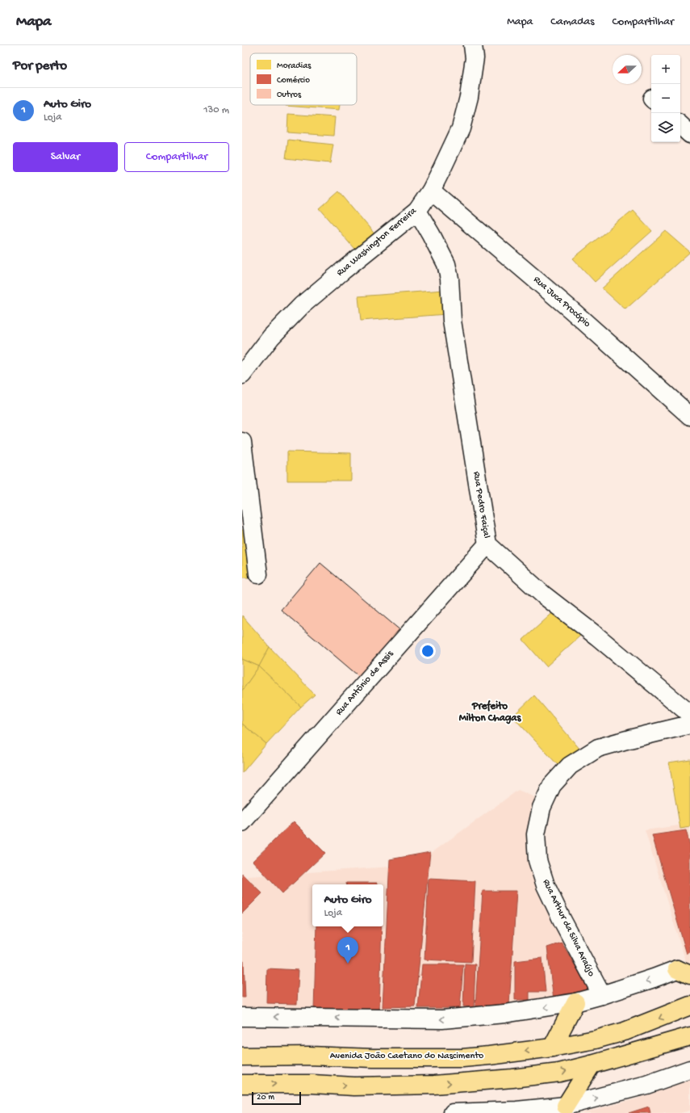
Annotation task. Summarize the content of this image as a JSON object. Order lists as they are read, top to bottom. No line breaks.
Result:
{"streets":{"highway":["Avenida João Caetano do Nascimento"],"street":["Rua Washington Ferreira","Rua Juca Procópio","Rua Pedro Faiçal","Rua Antônio de Assis","Rua Arthur da Silva Araújo"]},"crossings":[["Rua Washington Ferreira","Rua Juca Procópio"],["Rua Washington Ferreira","Rua Pedro Faiçal"],["Rua Pedro Faiçal","Rua Antônio de Assis"]],"districts":["Prefeito Milton Chagas"],"legend":["Moradias","Comércio","Outros"],"scale_bar":"20 m","north":"left","page":{"header":"Mapa","nav":["Mapa","Camadas","Compartilhar"],"heading":"Por perto","map_buttons":["+","−"],"list":[{"mark":"1","name":"Auto Giro","note":"Loja","value":"130 m"}],"buttons":["Salvar","Compartilhar"],"popup":["Auto Giro","Loja"],"pins":"1","scale":"20 m"}}
